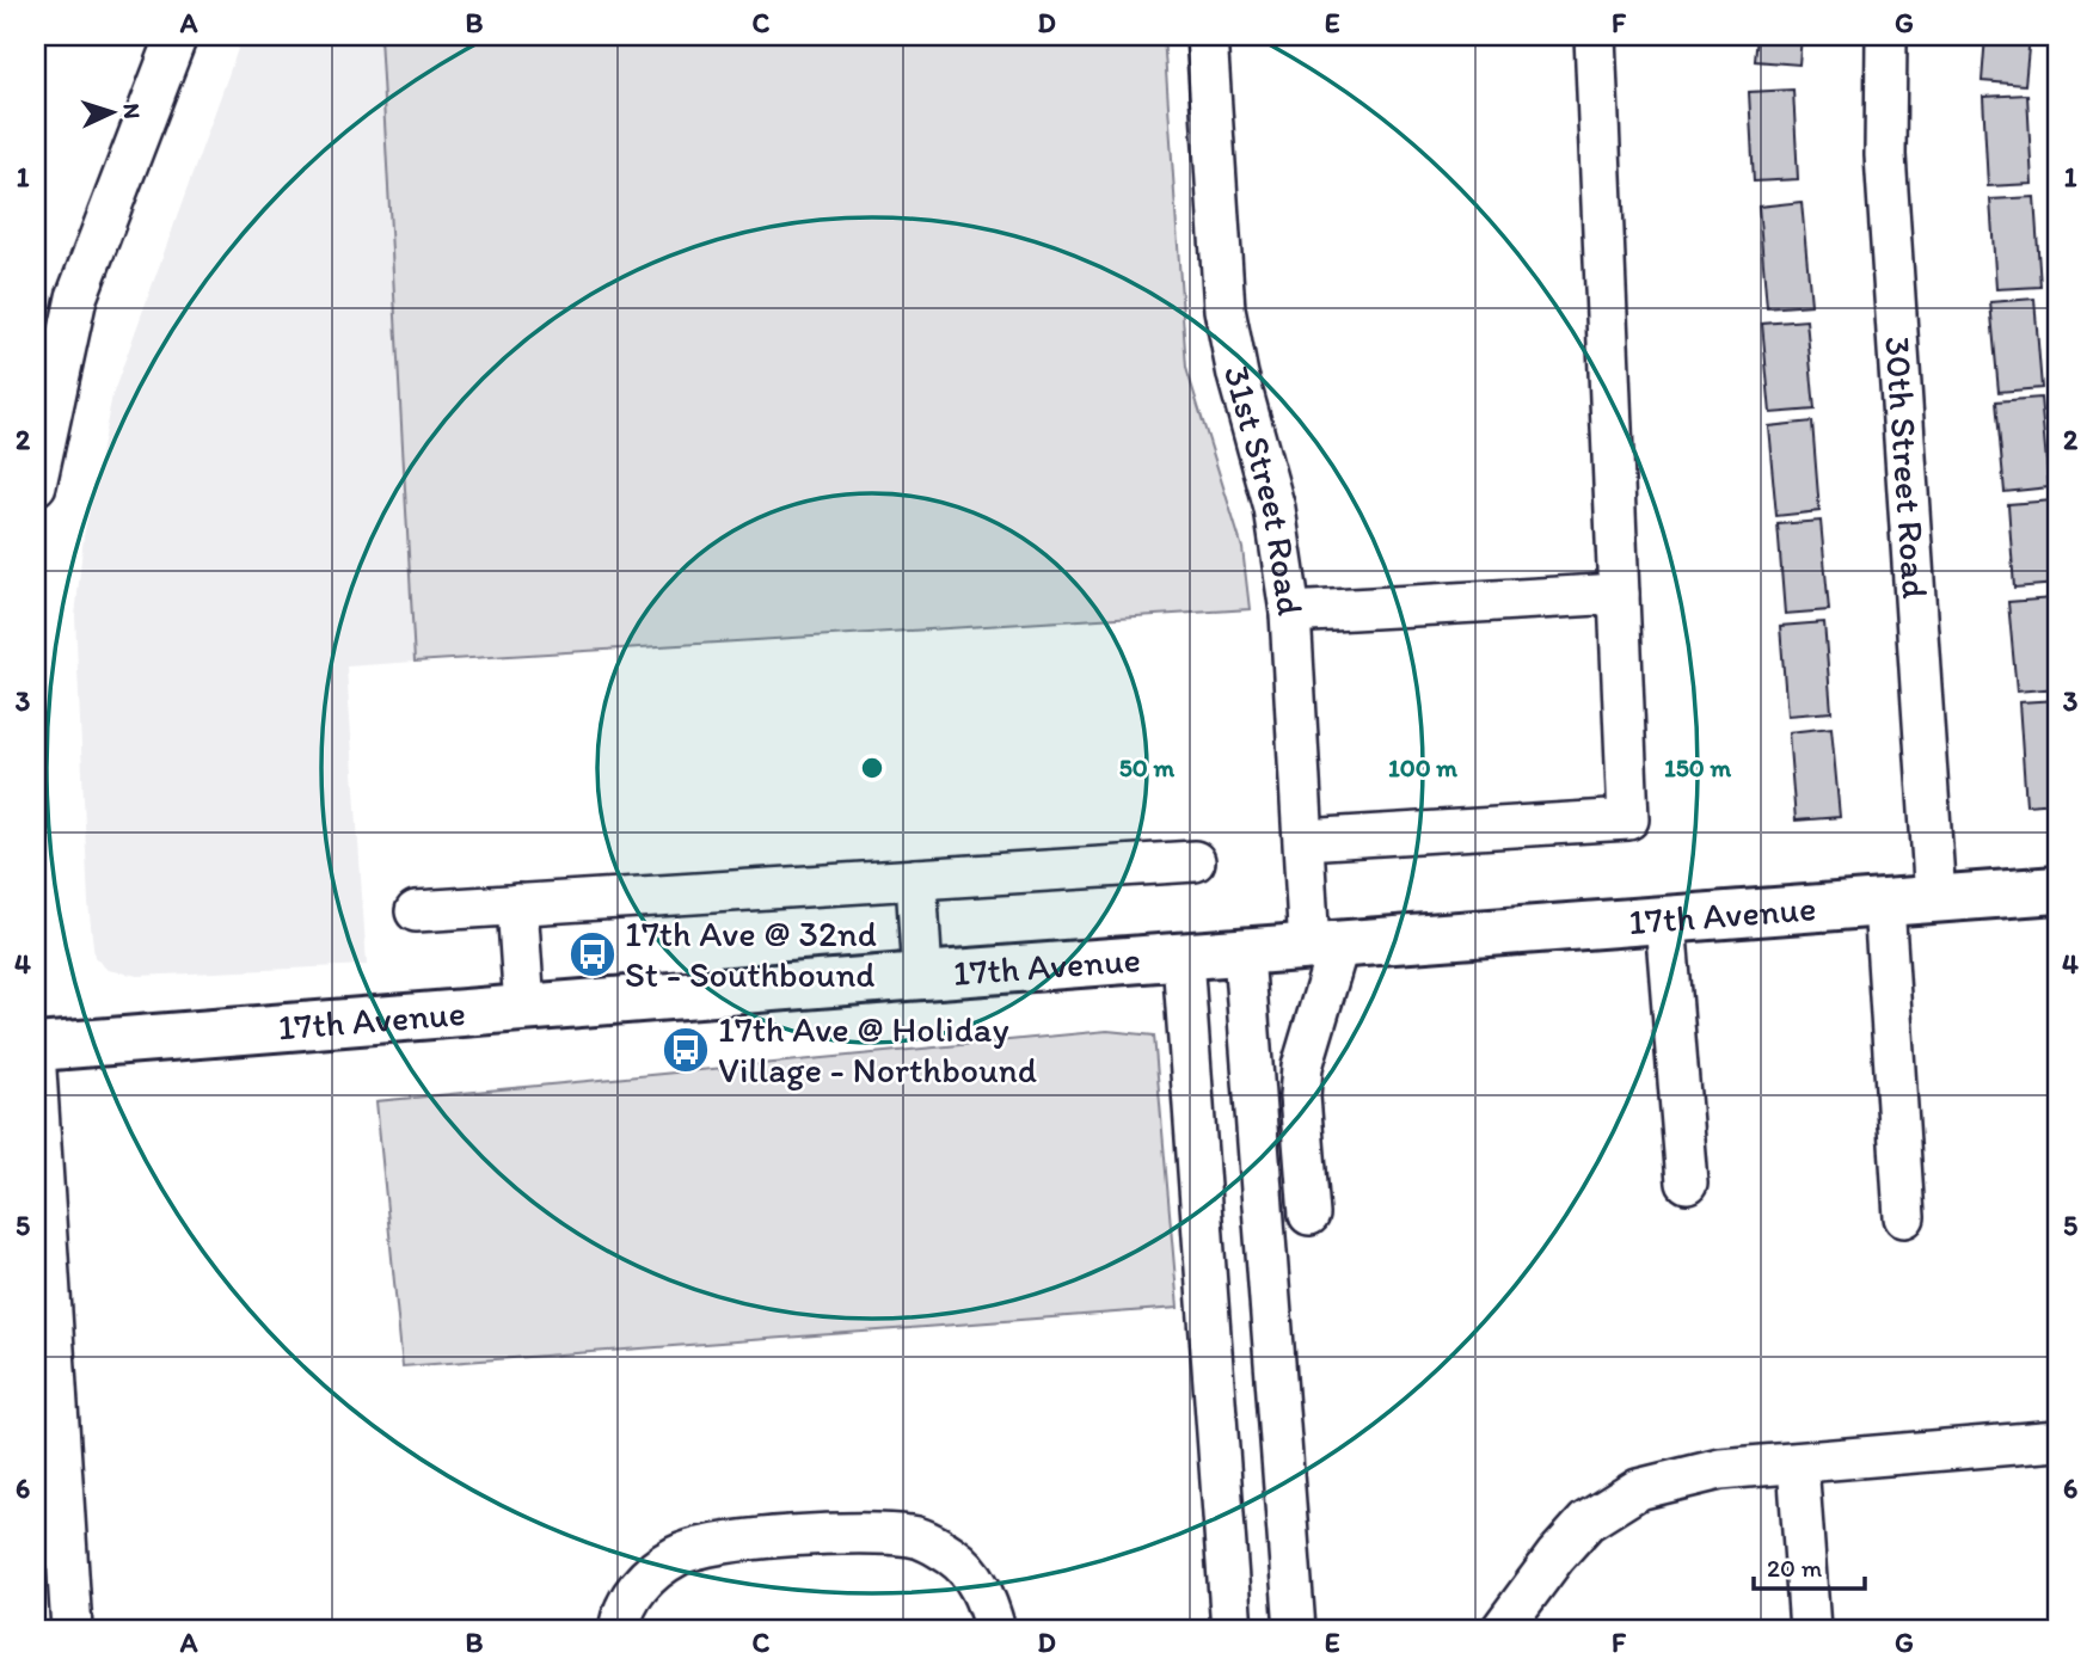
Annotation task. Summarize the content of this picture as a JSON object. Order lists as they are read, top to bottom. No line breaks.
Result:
{"streets":{"main road":["17th Avenue"],"street":["30th Street Road","31st Street Road"]},"crossings":[["30th Street Road","17th Avenue"],["31st Street Road","17th Avenue"]],"places":{"bus stop":["17th Ave @ 32nd St - Southbound","17th Ave @ Holiday Village - Northbound"]},"scale_bar":"20 m","north":"right","grid":{"columns":["A","B","C","D","E","F","G"],"rows":["1","2","3","4","5","6"]},"rings":["50 m","100 m","150 m"]}
